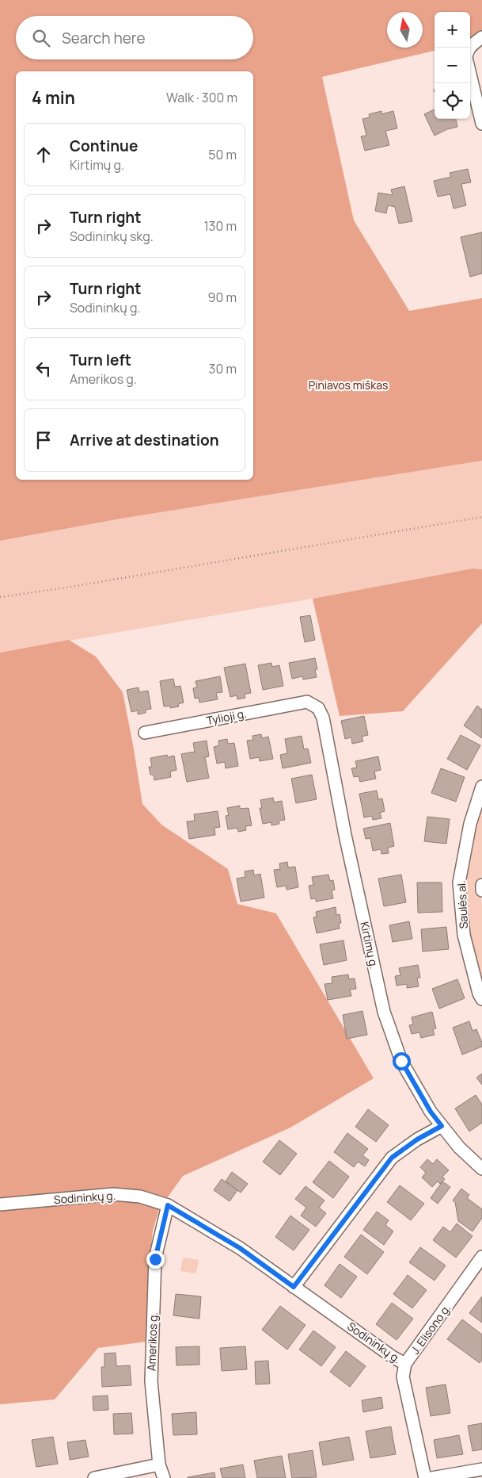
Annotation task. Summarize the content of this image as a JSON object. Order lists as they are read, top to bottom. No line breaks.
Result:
{"streets":{"street":["Tylioji g.","Saulės al.","Kirtimų g.","Sodininkų g.","J. Elisono g.","Amerikos g."]},"crossings":[["Tylioji g.","Kirtimų g."],["Sodininkų g.","J. Elisono g."],["Sodininkų g.","Amerikos g."]],"parks":["Piniavos miškas"],"north":"top","page":{"map_buttons":["+","−"],"search":"Search here","heading":["4 min","Walk · 300 m"],"list":[["Continue","Kirtimų g.","50 m"],["Turn right","Sodininkų skg.","130 m"],["Turn right","Sodininkų g.","90 m"],["Turn left","Amerikos g.","30 m"],"Arrive at destination"]}}
